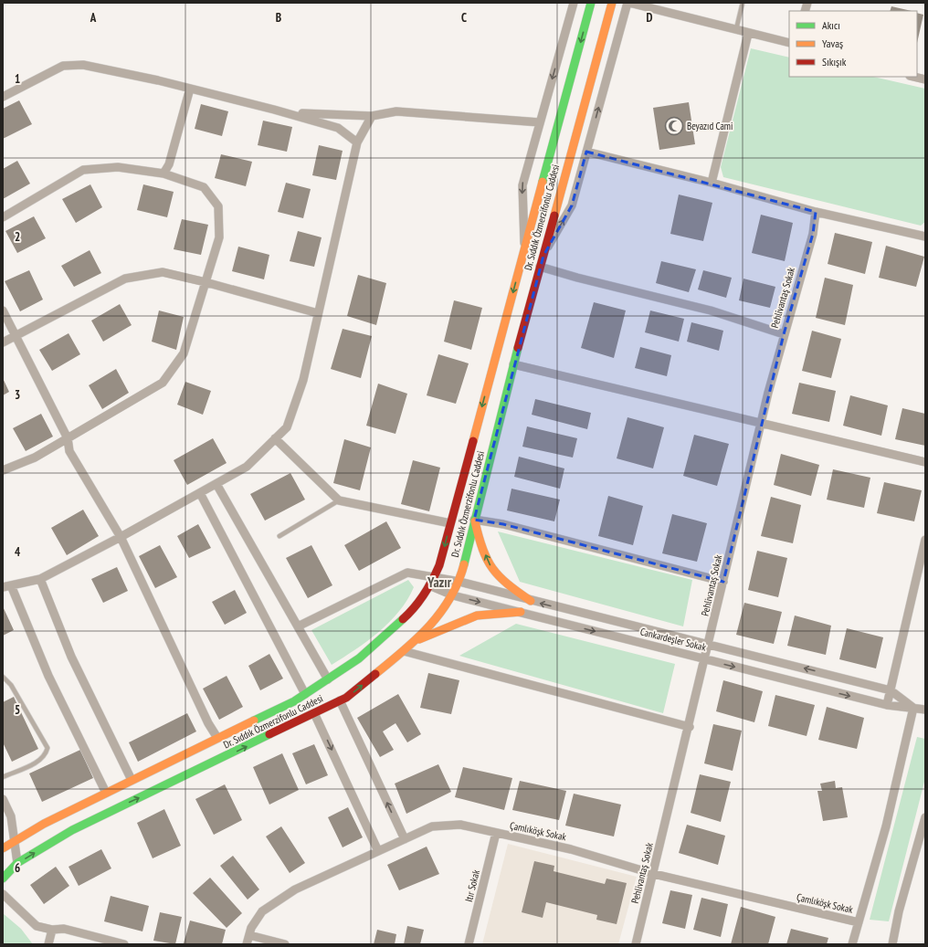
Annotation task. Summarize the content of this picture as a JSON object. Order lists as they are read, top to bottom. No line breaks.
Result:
{"streets":{"main road":["Dr. Sıddık Özmerzifonlu Caddesi"],"street":["Pehlivantaş Sokak","Cankardeşler Sokak","Çamlıköşk Sokak","Itır Sokak"]},"crossings":[["Dr. Sıddık Özmerzifonlu Caddesi","Cankardeşler Sokak"],["Pehlivantaş Sokak","Cankardeşler Sokak"],["Pehlivantaş Sokak","Çamlıköşk Sokak"],["Çamlıköşk Sokak","Itır Sokak"]],"districts":["Yazır"],"places":{"mosque":["Beyazıd Cami"]},"legend":["Akıcı","Yavaş","Sıkışık"],"grid":{"columns":["A","B","C","D"],"rows":["1","2","3","4","5","6"]}}
